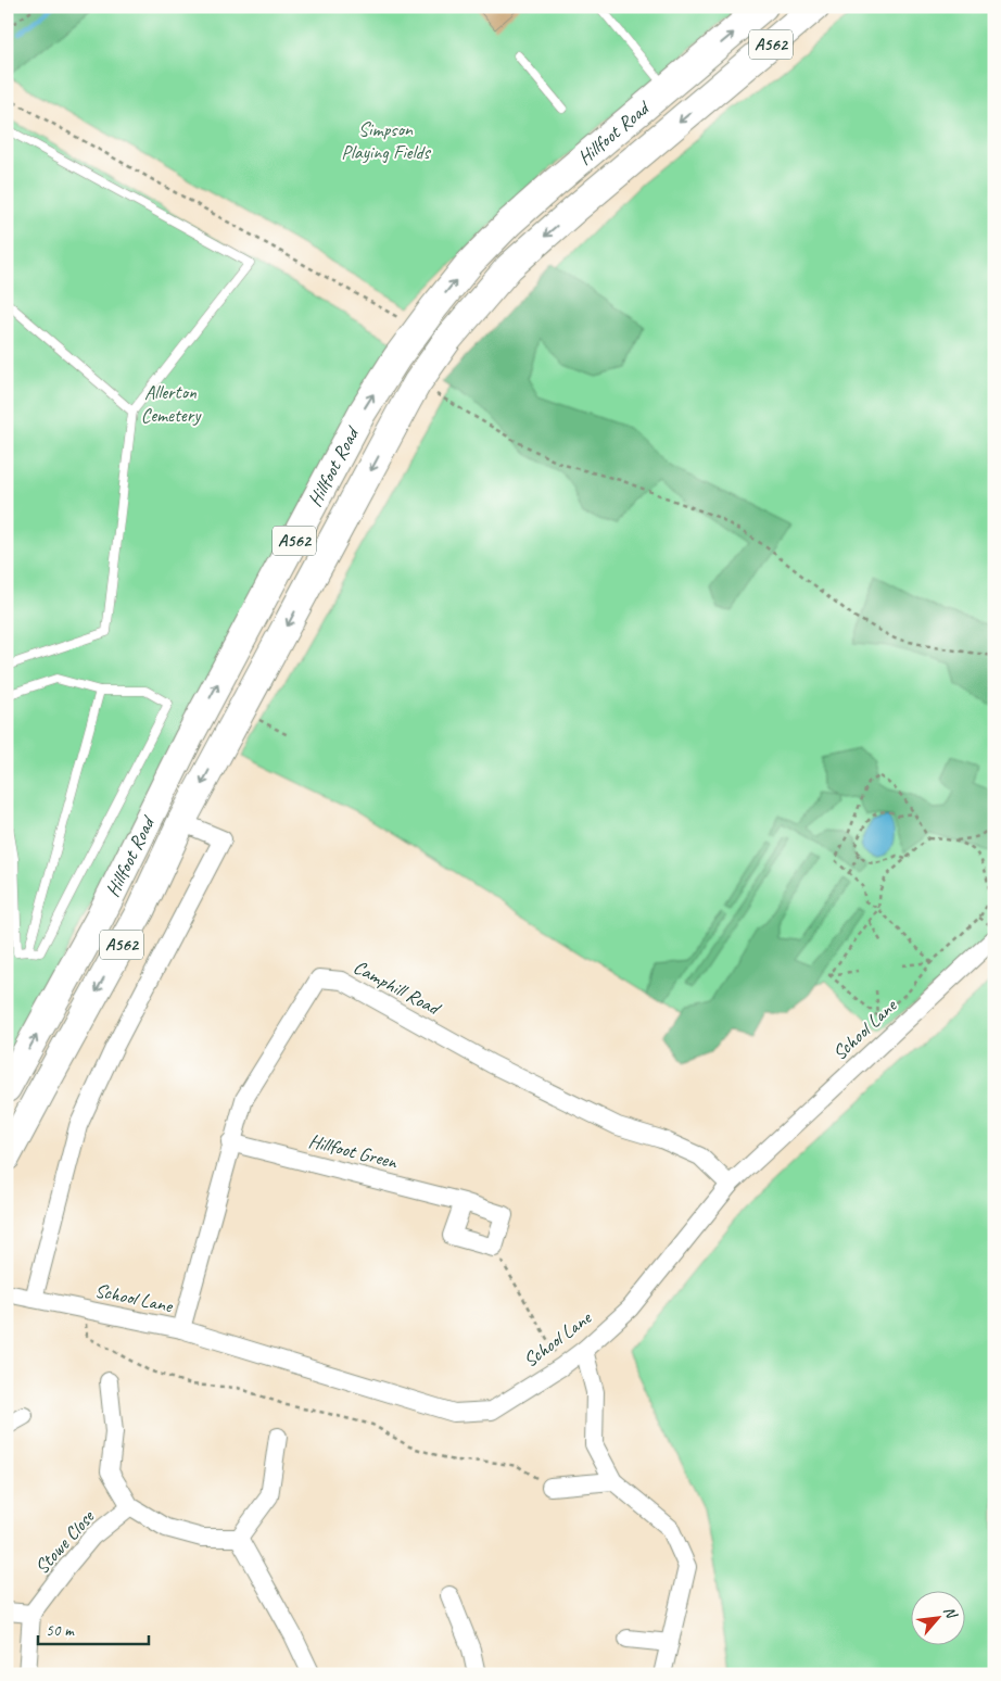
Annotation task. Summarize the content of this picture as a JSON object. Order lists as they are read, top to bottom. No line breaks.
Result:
{"streets":{"highway":["A562","Hillfoot Road"],"street":["Camphill Road","School Lane","Hillfoot Green","Stowe Close"]},"crossings":[["Hillfoot Road","School Lane"],["Camphill Road","School Lane"],["Camphill Road","Hillfoot Green"]],"parks":["Simpson Playing Fields","Allerton Cemetery"],"scale_bar":"50 m","north":"top right"}
